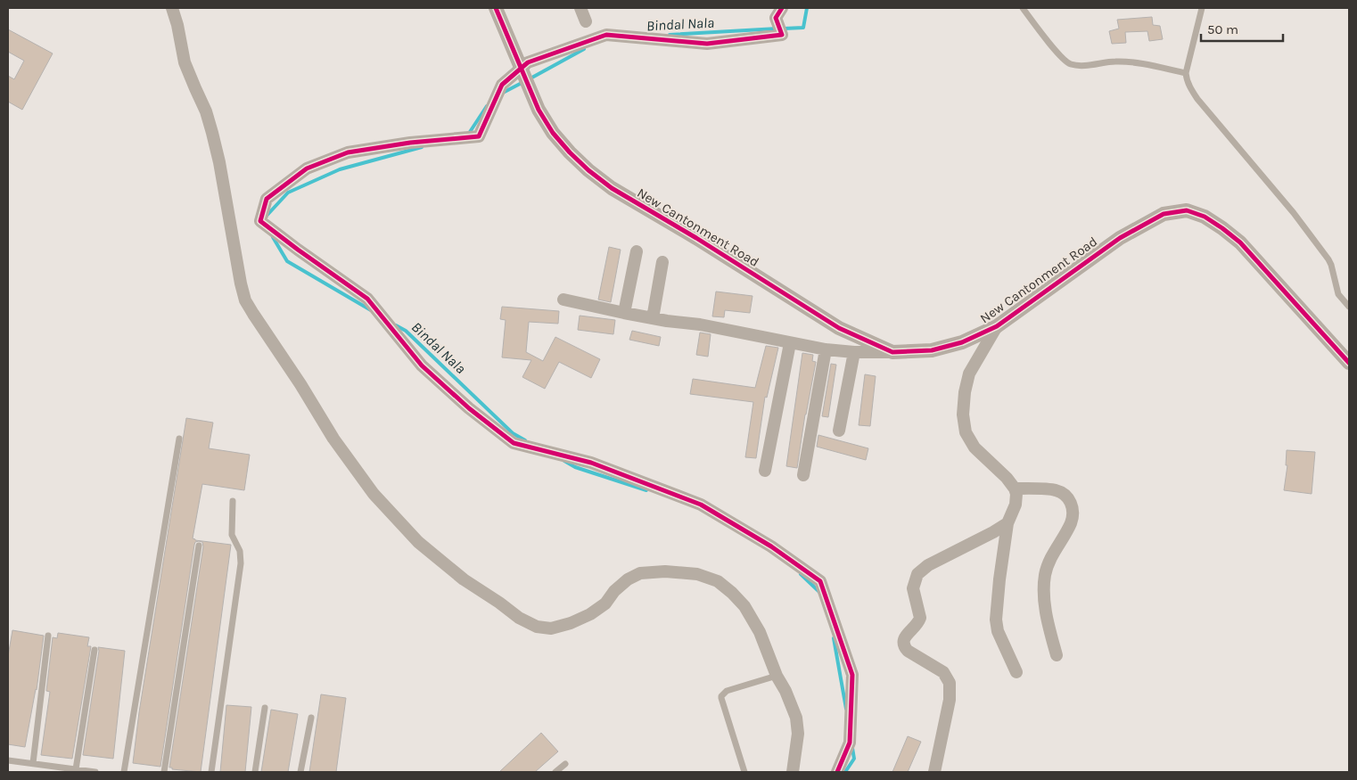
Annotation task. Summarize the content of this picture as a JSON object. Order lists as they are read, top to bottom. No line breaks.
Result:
{"streets":{"street":["New Cantonment Road"]},"water":["Bindal Nala"],"scale_bar":"50 m"}
